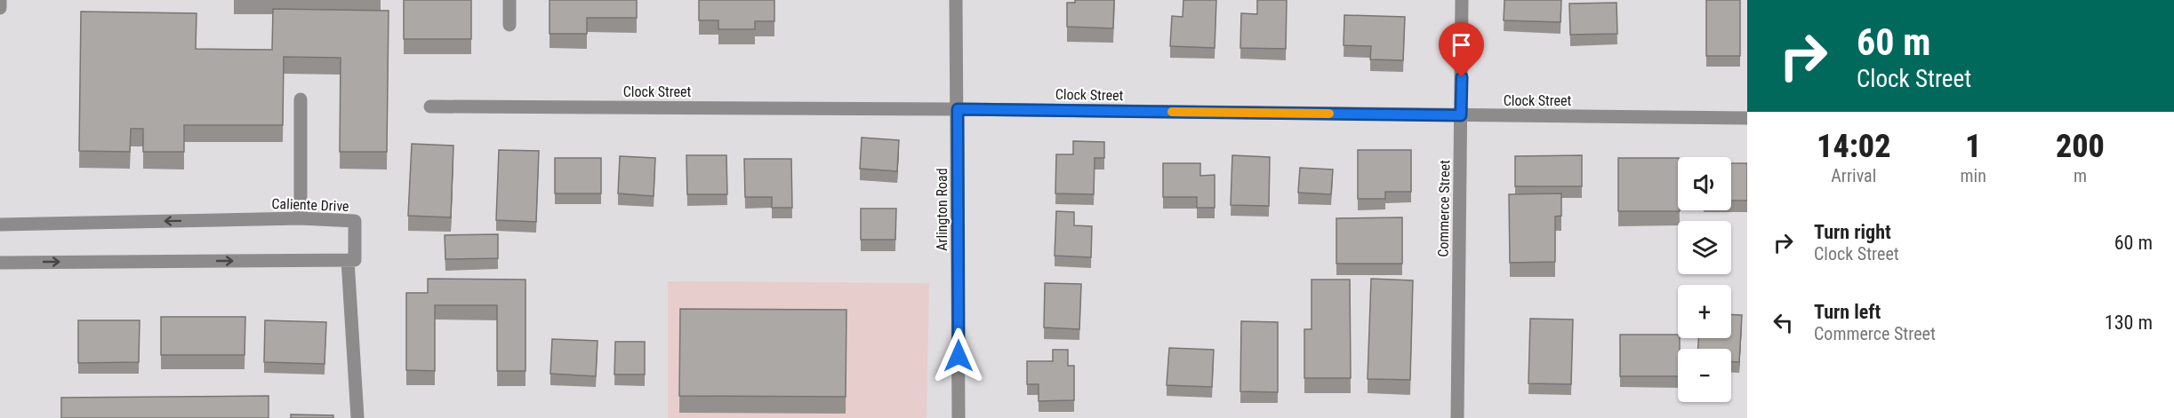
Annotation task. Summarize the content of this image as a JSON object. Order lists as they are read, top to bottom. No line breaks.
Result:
{"streets":{"street":["Clock Street","Caliente Drive","Commerce Street","Arlington Road"]},"crossings":[["Clock Street","Commerce Street"],["Clock Street","Arlington Road"]],"page":{"turn":["60 m","Clock Street"],"eta":["14:02","Arrival","1","min","200","m"],"map_buttons":["+","−"],"list":[{"name":"Turn right","note":"Clock Street","value":"60 m"},{"name":"Turn left","note":"Commerce Street","value":"130 m"}]}}
